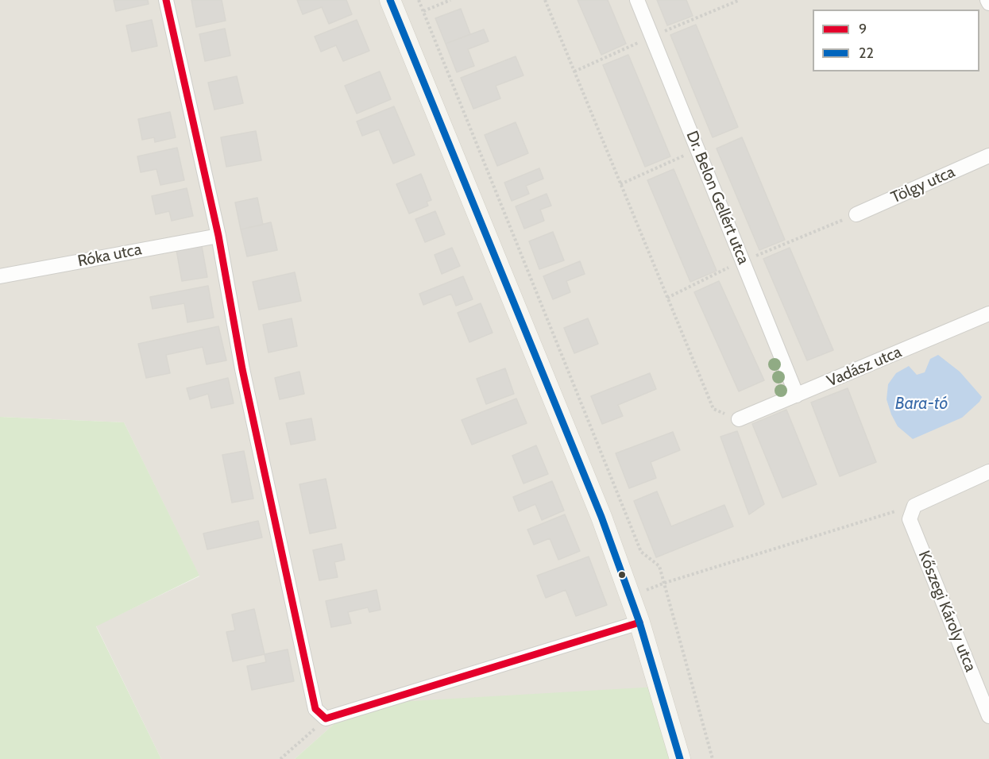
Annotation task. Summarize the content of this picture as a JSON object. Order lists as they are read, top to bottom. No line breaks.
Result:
{"streets":{"street":["Tölgy utca","Dr. Belon Gellért utca","Róka utca","Vadász utca","Kőszegi Károly utca"]},"crossings":[["Dr. Belon Gellért utca","Vadász utca"]],"water":["Bara-tó"],"lines":["transit line 9","transit line 22"],"legend":["9","22"]}
